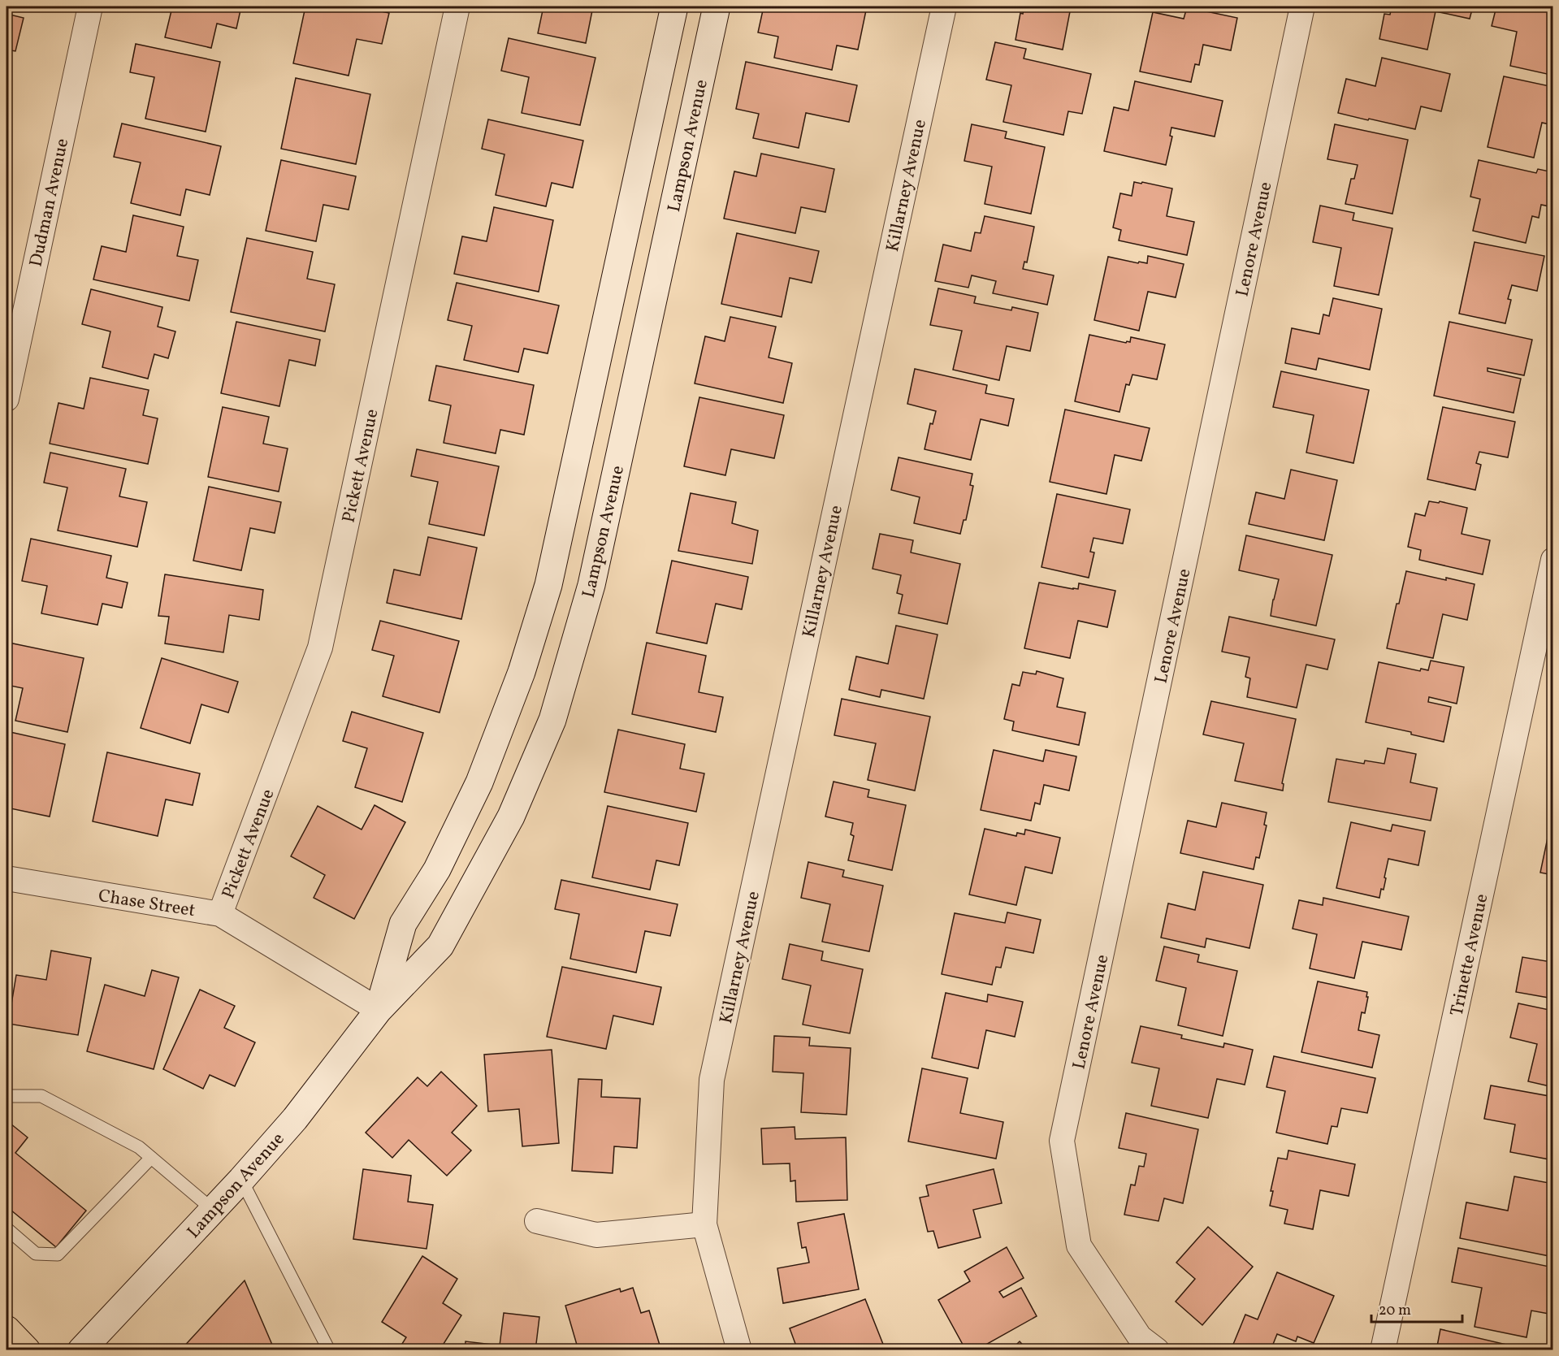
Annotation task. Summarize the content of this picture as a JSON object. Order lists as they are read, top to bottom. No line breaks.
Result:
{"streets":{"main road":["Lampson Avenue"],"street":["Killarney Avenue","Dudman Avenue","Lenore Avenue","Pickett Avenue","Chase Street","Trinette Avenue"]},"crossings":[["Lampson Avenue","Chase Street"],["Pickett Avenue","Chase Street"]],"scale_bar":"20 m"}
